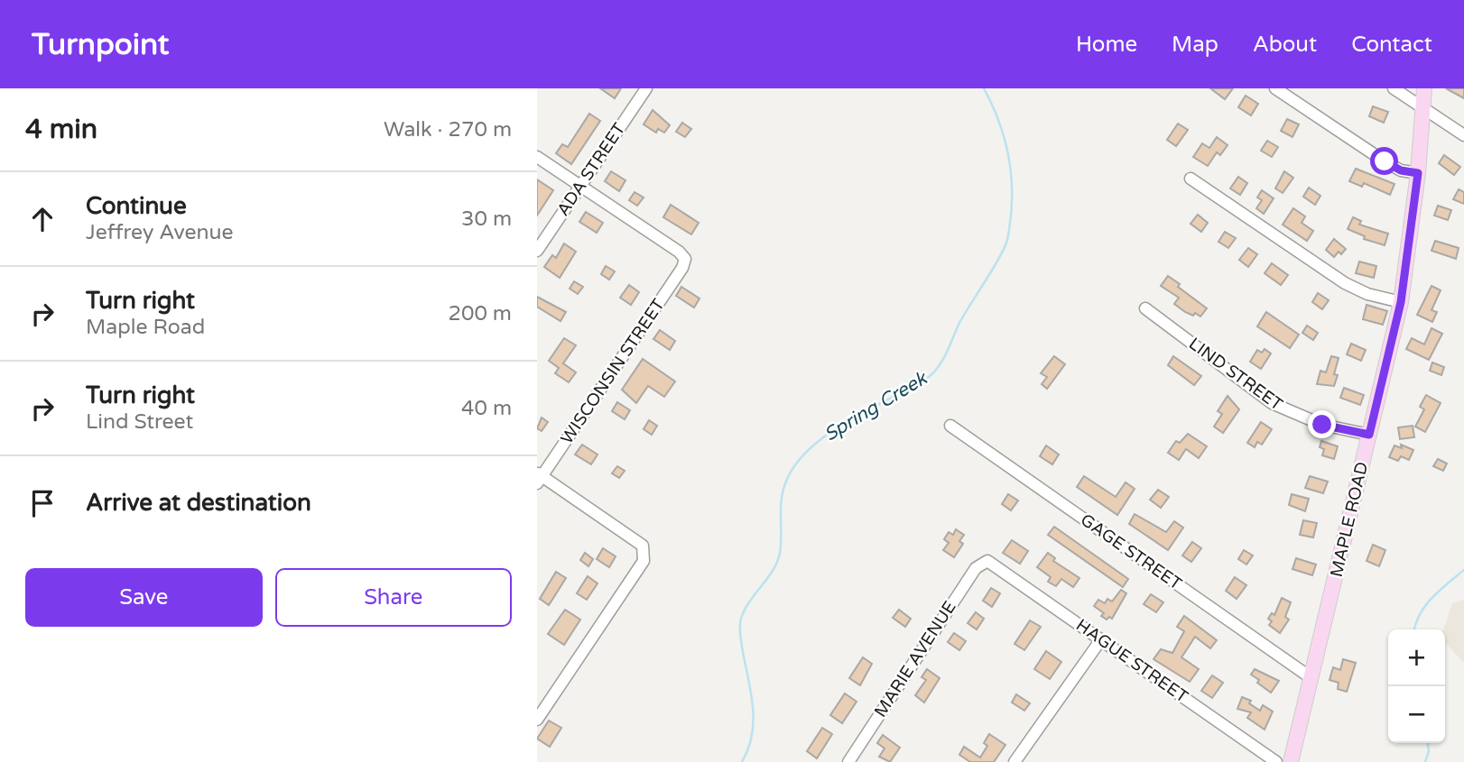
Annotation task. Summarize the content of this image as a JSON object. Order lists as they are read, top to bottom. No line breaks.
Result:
{"streets":{"main road":["MAPLE ROAD"],"street":["ADA STREET","WISCONSIN STREET","LIND STREET","GAGE STREET","MARIE AVENUE","HAGUE STREET"]},"crossings":[["ADA STREET","WISCONSIN STREET"],["LIND STREET","MAPLE ROAD"],["MAPLE ROAD","GAGE STREET"],["MARIE AVENUE","HAGUE STREET"]],"water":["Spring Creek"],"page":{"header":"Turnpoint","nav":["Home","Map","About","Contact"],"heading":["4 min","Walk · 270 m"],"list":[["Continue","Jeffrey Avenue","30 m"],["Turn right","Maple Road","200 m"],["Turn right","Lind Street","40 m"],"Arrive at destination"],"buttons":["Save","Share"],"map_buttons":["+","−"]}}
